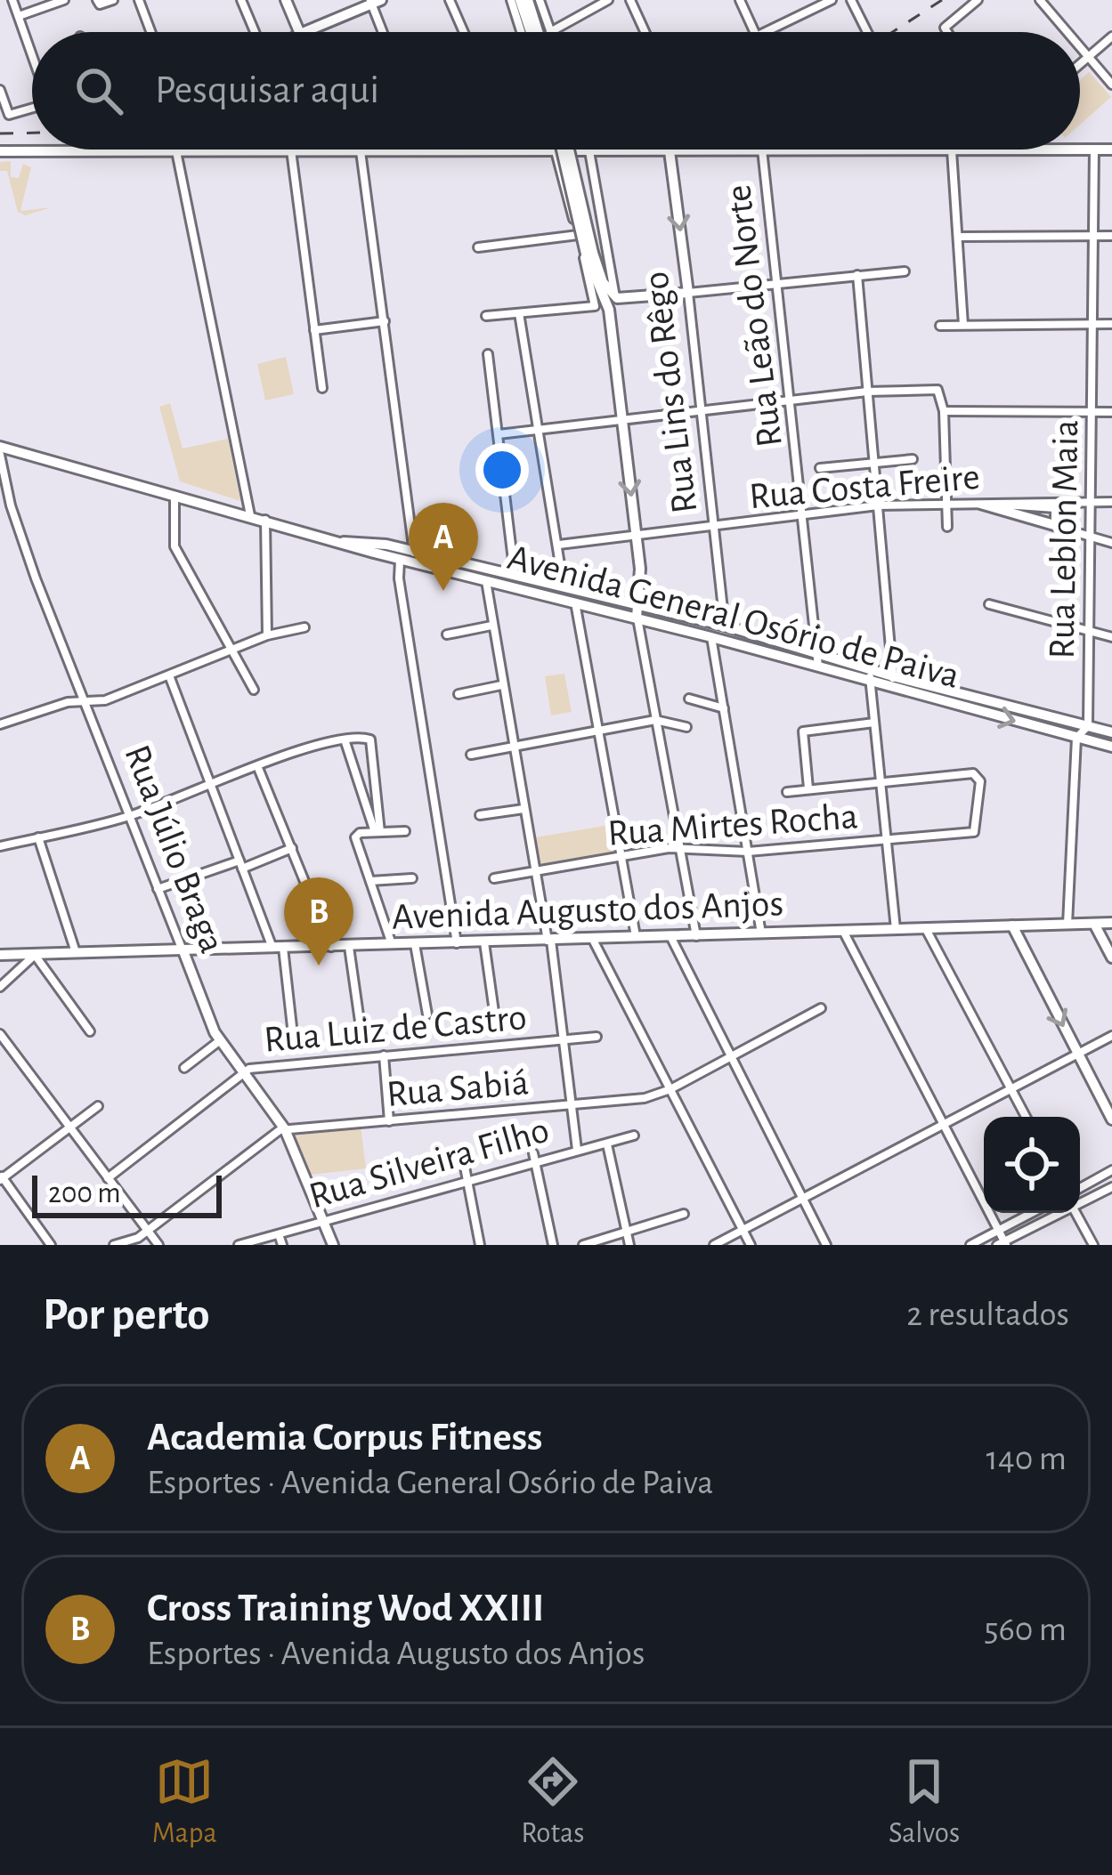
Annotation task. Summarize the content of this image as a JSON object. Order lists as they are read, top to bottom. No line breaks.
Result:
{"streets":{"main road":["Rua Lins do Rêgo","Avenida General Osório de Paiva","Rua Júlio Braga","Avenida Augusto dos Anjos"],"street":["Rua Leão do Norte","Rua Costa Freire","Rua Leblon Maia","Rua Mirtes Rocha","Rua Luiz de Castro","Rua Sabiá","Rua Silveira Filho"]},"crossings":[["Rua Leão do Norte","Rua Costa Freire"],["Rua Leão do Norte","Avenida General Osório de Paiva"],["Rua Lins do Rêgo","Rua Costa Freire"],["Rua Lins do Rêgo","Avenida General Osório de Paiva"],["Rua Costa Freire","Rua Leblon Maia"],["Rua Leblon Maia","Avenida General Osório de Paiva"],["Avenida General Osório de Paiva","Rua Júlio Braga"],["Rua Júlio Braga","Avenida Augusto dos Anjos"],["Rua Júlio Braga","Rua Luiz de Castro"],["Rua Júlio Braga","Rua Sabiá"],["Rua Júlio Braga","Rua Silveira Filho"]],"scale_bar":"200 m","page":{"search":"Pesquisar aqui","pins":["A","B"],"scale":"200 m","heading":["Por perto","2 resultados"],"list":[{"mark":"A","name":"Academia Corpus Fitness","note":"Esportes · Avenida General Osório de Paiva","value":"140 m"},{"mark":"B","name":"Cross Training Wod XXIII","note":"Esportes · Avenida Augusto dos Anjos","value":"560 m"}],"nav":["Mapa","Rotas","Salvos"]}}
